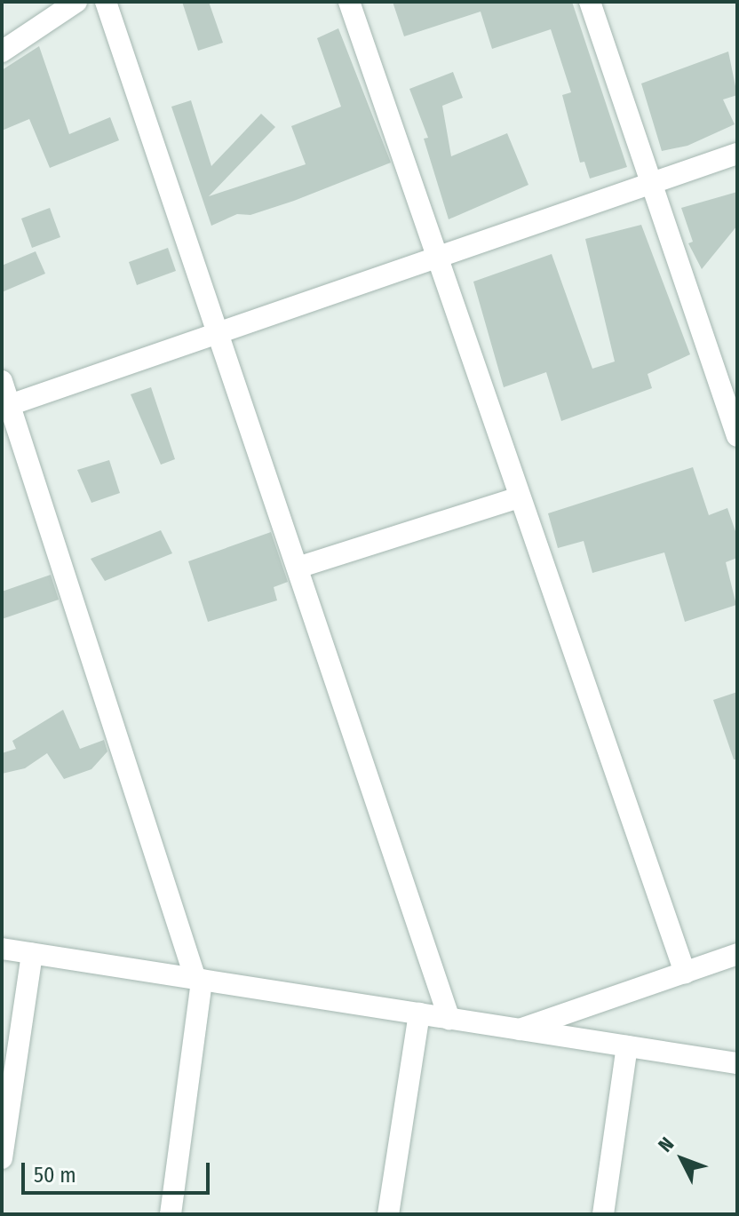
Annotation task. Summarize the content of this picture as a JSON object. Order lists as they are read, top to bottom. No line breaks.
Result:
{"scale_bar":"50 m","north":"top left"}
